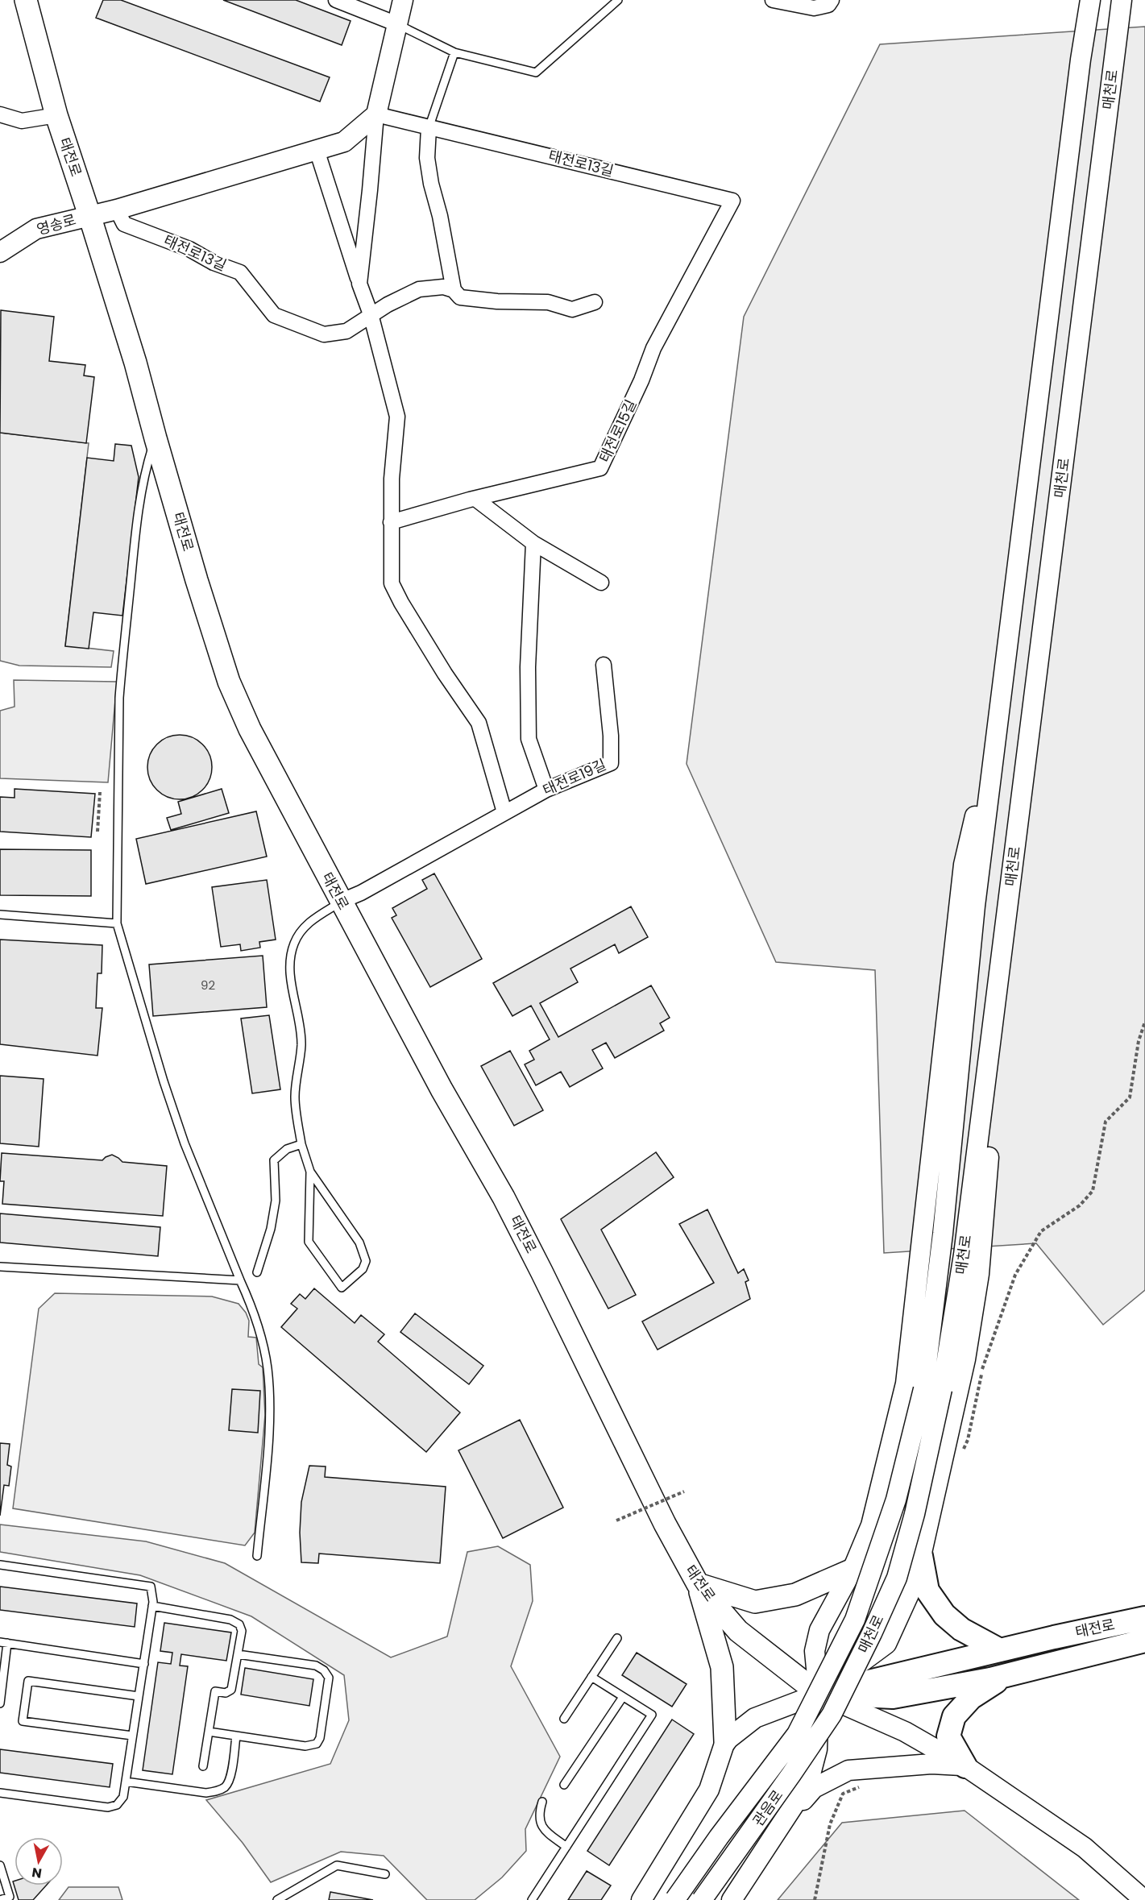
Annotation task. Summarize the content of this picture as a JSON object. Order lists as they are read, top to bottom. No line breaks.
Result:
{"streets":{"highway":["태전로"],"main road":["매천로","영송로","관음로"],"street":["태전로13길","태전로15길","태전로19길"]},"crossings":[["매천로","관음로"],["태전로","영송로"],["태전로","태전로19길"],["태전로13길","태전로15길"]],"house_numbers":["92"],"north":"bottom"}
